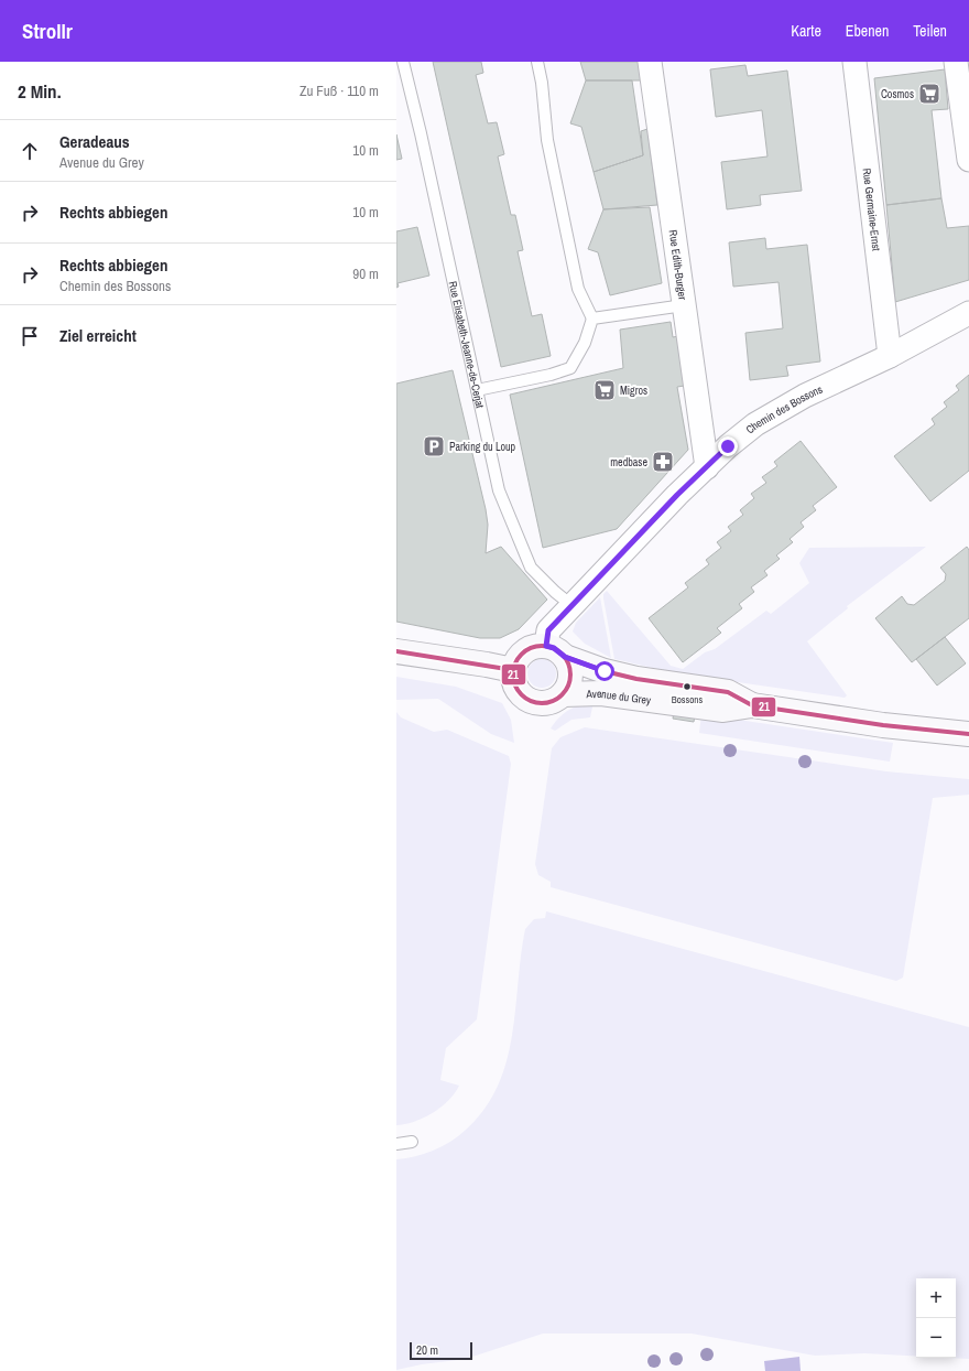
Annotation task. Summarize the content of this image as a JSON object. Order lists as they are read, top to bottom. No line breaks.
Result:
{"streets":{"street":["Rue Germaine-Ernst","Rue Edith-Burger","Chemin des Bossons","Avenue du Grey"],"lane":["Rue Elisabeth-Jeanne-de-Cerjat"]},"crossings":[["Rue Germaine-Ernst","Chemin des Bossons"],["Rue Edith-Burger","Chemin des Bossons"],["Rue Elisabeth-Jeanne-de-Cerjat","Chemin des Bossons"],["Chemin des Bossons","Avenue du Grey"]],"places":{"supermarket":["Cosmos","Migros"],"parking":["Parking du Loup"],"pharmacy":["medbase"],"other":["Bossons"]},"lines":["transit line 21"],"scale_bar":"20 m","page":{"header":"Strollr","nav":["Karte","Ebenen","Teilen"],"heading":["2 Min.","Zu Fuß · 110 m"],"list":[["Geradeaus","Avenue du Grey","10 m"],["Rechts abbiegen","10 m"],["Rechts abbiegen","Chemin des Bossons","90 m"],"Ziel erreicht"],"map_buttons":["+","−"],"scale":"20 m"}}
